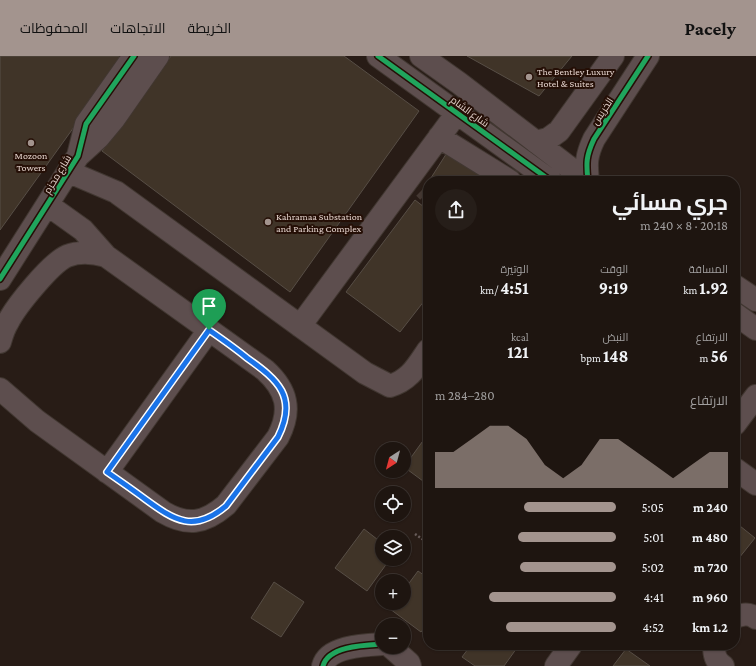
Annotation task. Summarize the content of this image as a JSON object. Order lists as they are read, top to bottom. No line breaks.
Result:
{"streets":{"street":["شارع الشام","الخريس","شارع محزم"]},"places":["The Bentley Luxury Hotel & Suites","Mozoon Towers","Kahramaa Substation and Parking Complex"],"north":"bottom left","page":{"header":"Pacely","nav":["الخريطة","الاتجاهات","المحفوظات"],"heading":["جري مسائي","20:18 · 8 × 240 m"],"stats":[["المسافة","1.92 km"],["الوقت","9:19"],["الوتيرة","4:51 /km"],["الارتفاع","56 m"],["النبض","148 bpm"],["kcal","121"]],"chart":["الارتفاع","280–284 m"],"map_buttons":["+","−"],"list":[{"name":"240 m","note":"5:05"},{"name":"480 m","note":"5:01"},{"name":"720 m","note":"5:02"},{"name":"960 m","note":"4:41"},{"name":"1.2 km","note":"4:52"}]}}
